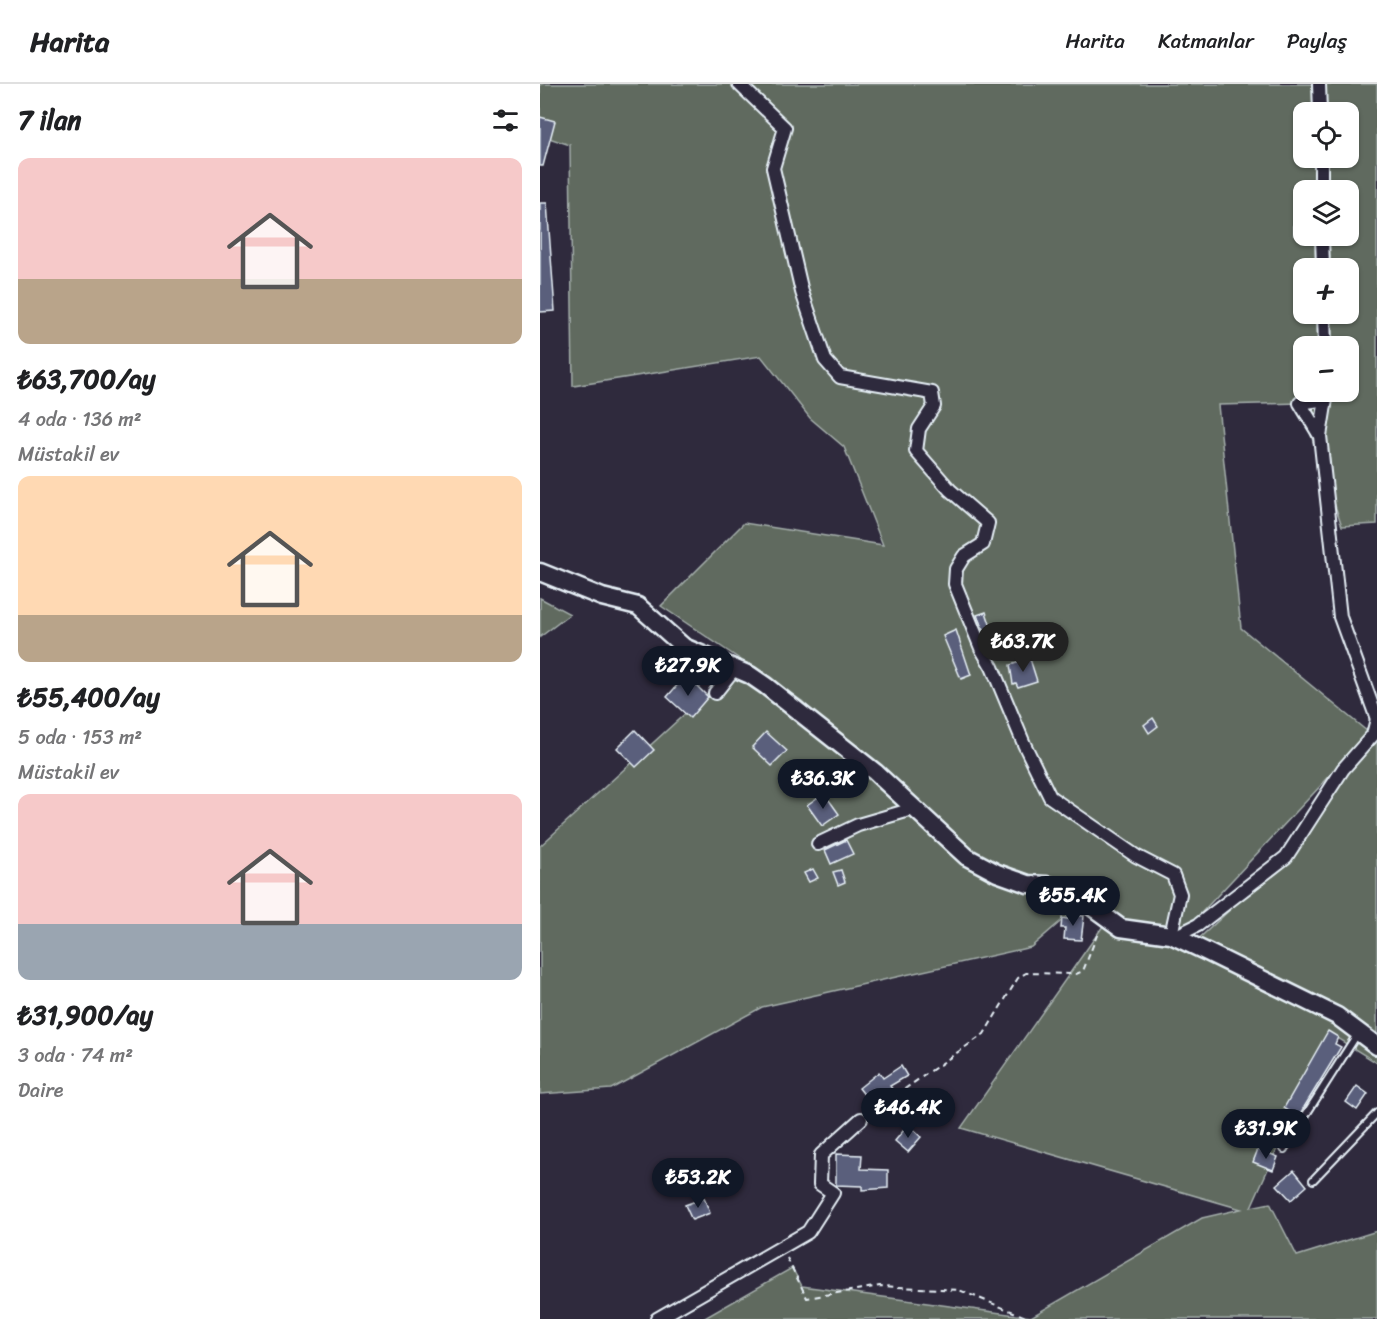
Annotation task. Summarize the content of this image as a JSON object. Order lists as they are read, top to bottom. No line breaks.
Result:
{"page":{"header":"Harita","nav":["Harita","Katmanlar","Paylaş"],"heading":"7 ilan","map_buttons":["+","−"],"list":[{"name":"₺63,700/ay","note":"4 oda · 136 m² · Müstakil ev"},{"name":"₺55,400/ay","note":"5 oda · 153 m² · Müstakil ev"},{"name":"₺31,900/ay","note":"3 oda · 74 m² · Daire"}],"price":["₺63.7K","₺27.9K","₺36.3K","₺55.4K","₺46.4K","₺31.9K","₺53.2K"]}}
